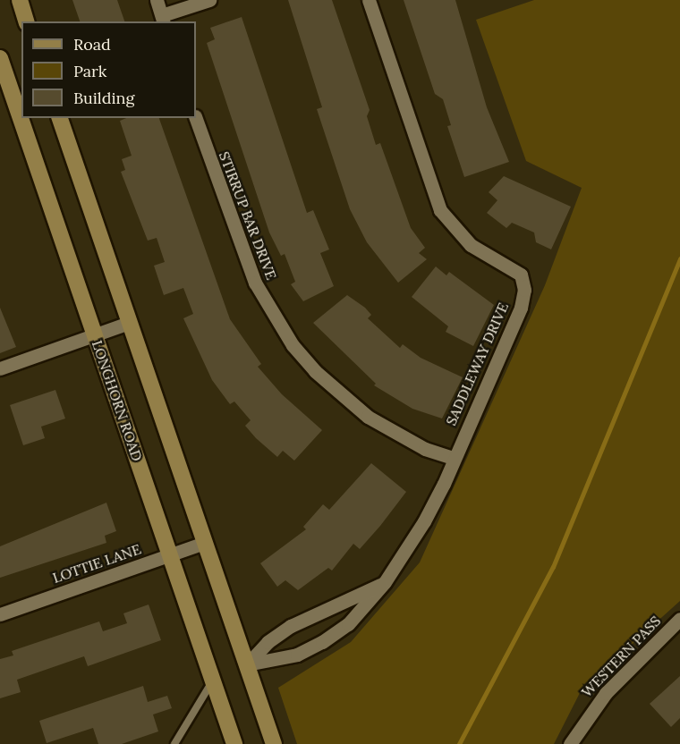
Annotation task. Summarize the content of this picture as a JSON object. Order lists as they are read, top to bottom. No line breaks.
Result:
{"streets":{"main road":["LONGHORN ROAD"],"street":["STIRRUP BAR DRIVE","SADDLEWAY DRIVE","LOTTIE LANE","WESTERN PASS"]},"crossings":[["STIRRUP BAR DRIVE","SADDLEWAY DRIVE"],["LONGHORN ROAD","LOTTIE LANE"]],"legend":["Road","Park","Building"]}
